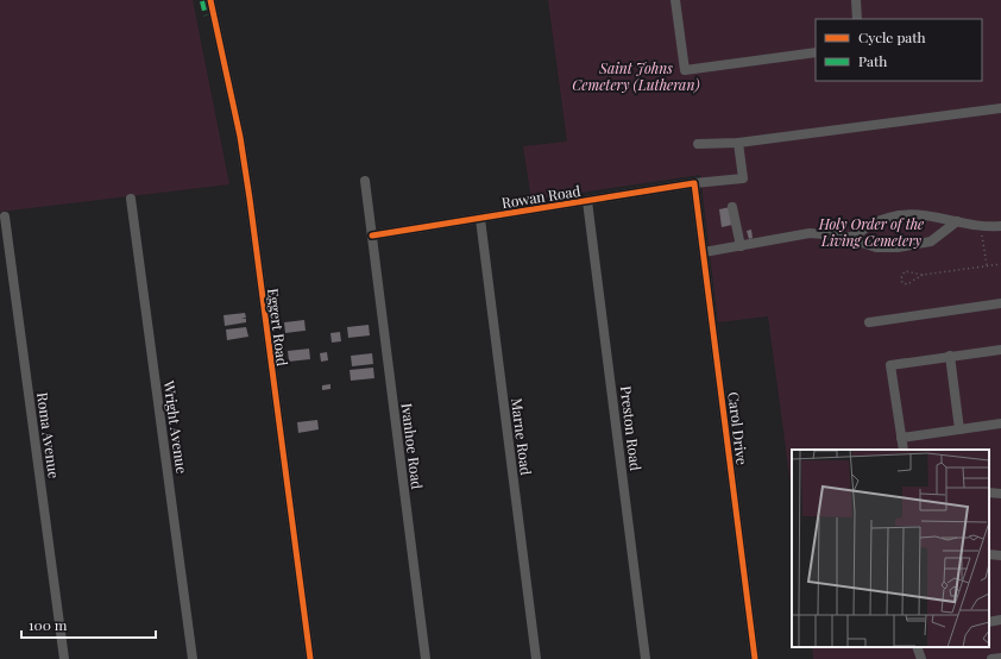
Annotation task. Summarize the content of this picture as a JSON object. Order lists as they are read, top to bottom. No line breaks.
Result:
{"streets":{"street":["Rowan Road","Eggert Road","Wright Avenue","Preston Road","Carol Drive","Roma Avenue","Marne Road","Ivanhoe Road"]},"crossings":[["Rowan Road","Preston Road"],["Rowan Road","Carol Drive"],["Rowan Road","Marne Road"],["Rowan Road","Ivanhoe Road"]],"parks":["Saint Johns Cemetery (Lutheran)","Holy Order of the Living Cemetery"],"legend":["Cycle path","Path"],"scale_bar":"100 m"}
